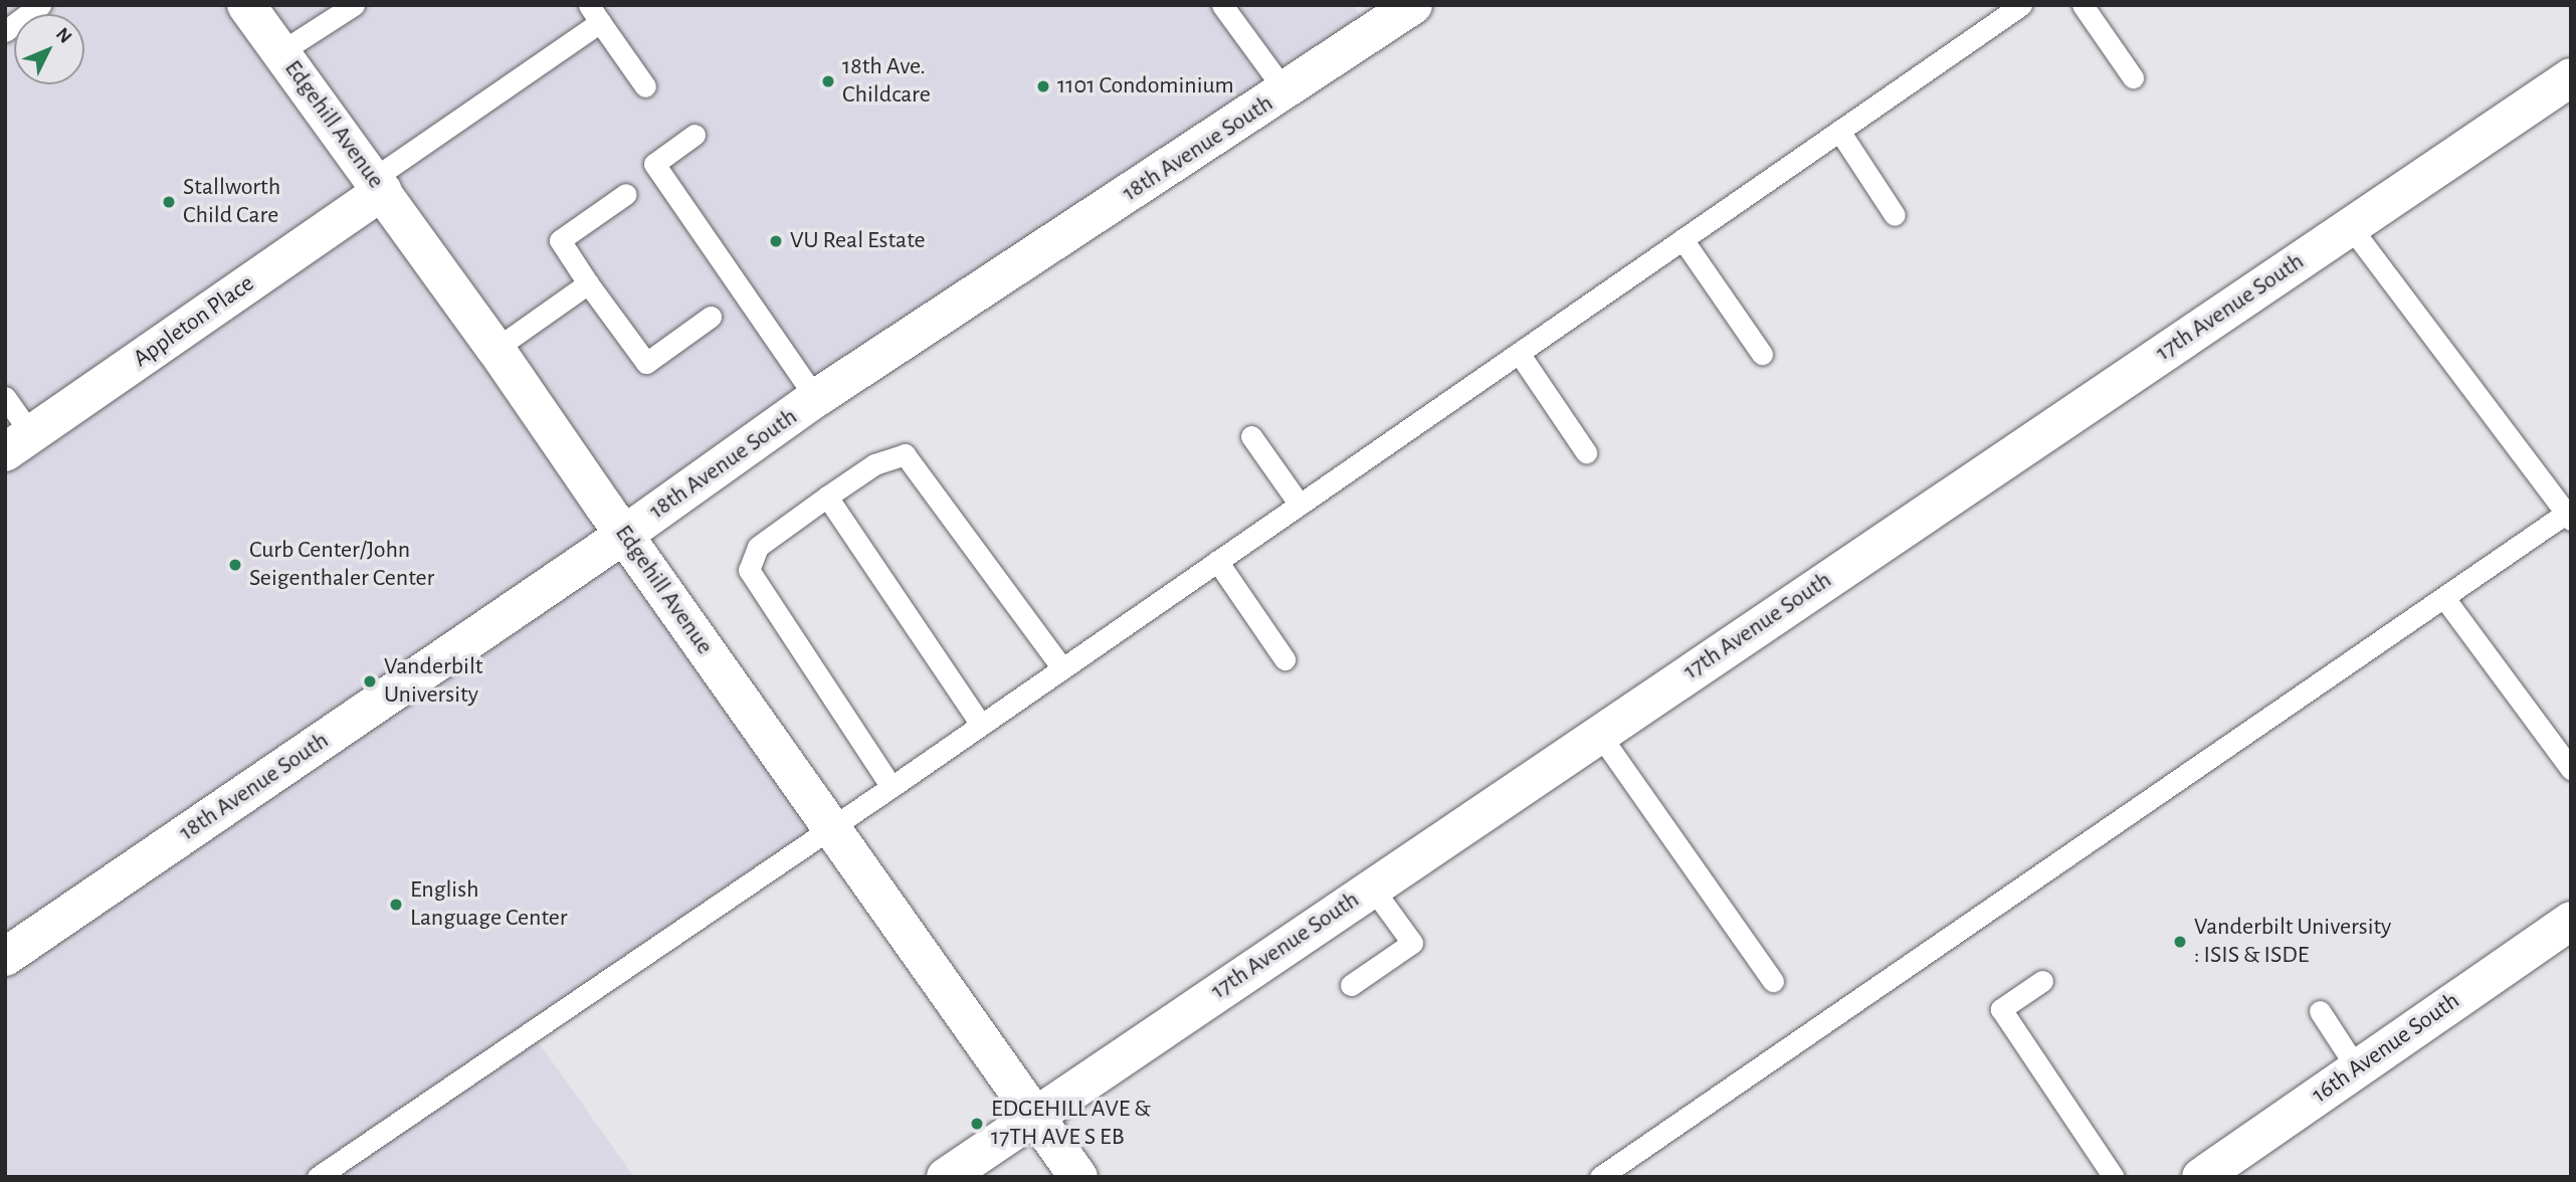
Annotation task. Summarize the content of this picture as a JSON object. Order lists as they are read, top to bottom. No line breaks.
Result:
{"streets":{"street":["Edgehill Avenue","18th Avenue South","17th Avenue South","Appleton Place","16th Avenue South"]},"crossings":[["Edgehill Avenue","18th Avenue South"],["Edgehill Avenue","17th Avenue South"],["Edgehill Avenue","Appleton Place"]],"places":["18th Ave. Childcare","1101 Condominium","Stallworth Child Care","VU Real Estate","Curb Center/John Seigenthaler Center","Vanderbilt University","English Language Center","Vanderbilt University : ISIS & ISDE","EDGEHILL AVE & 17TH AVE S EB"],"north":"top right"}
